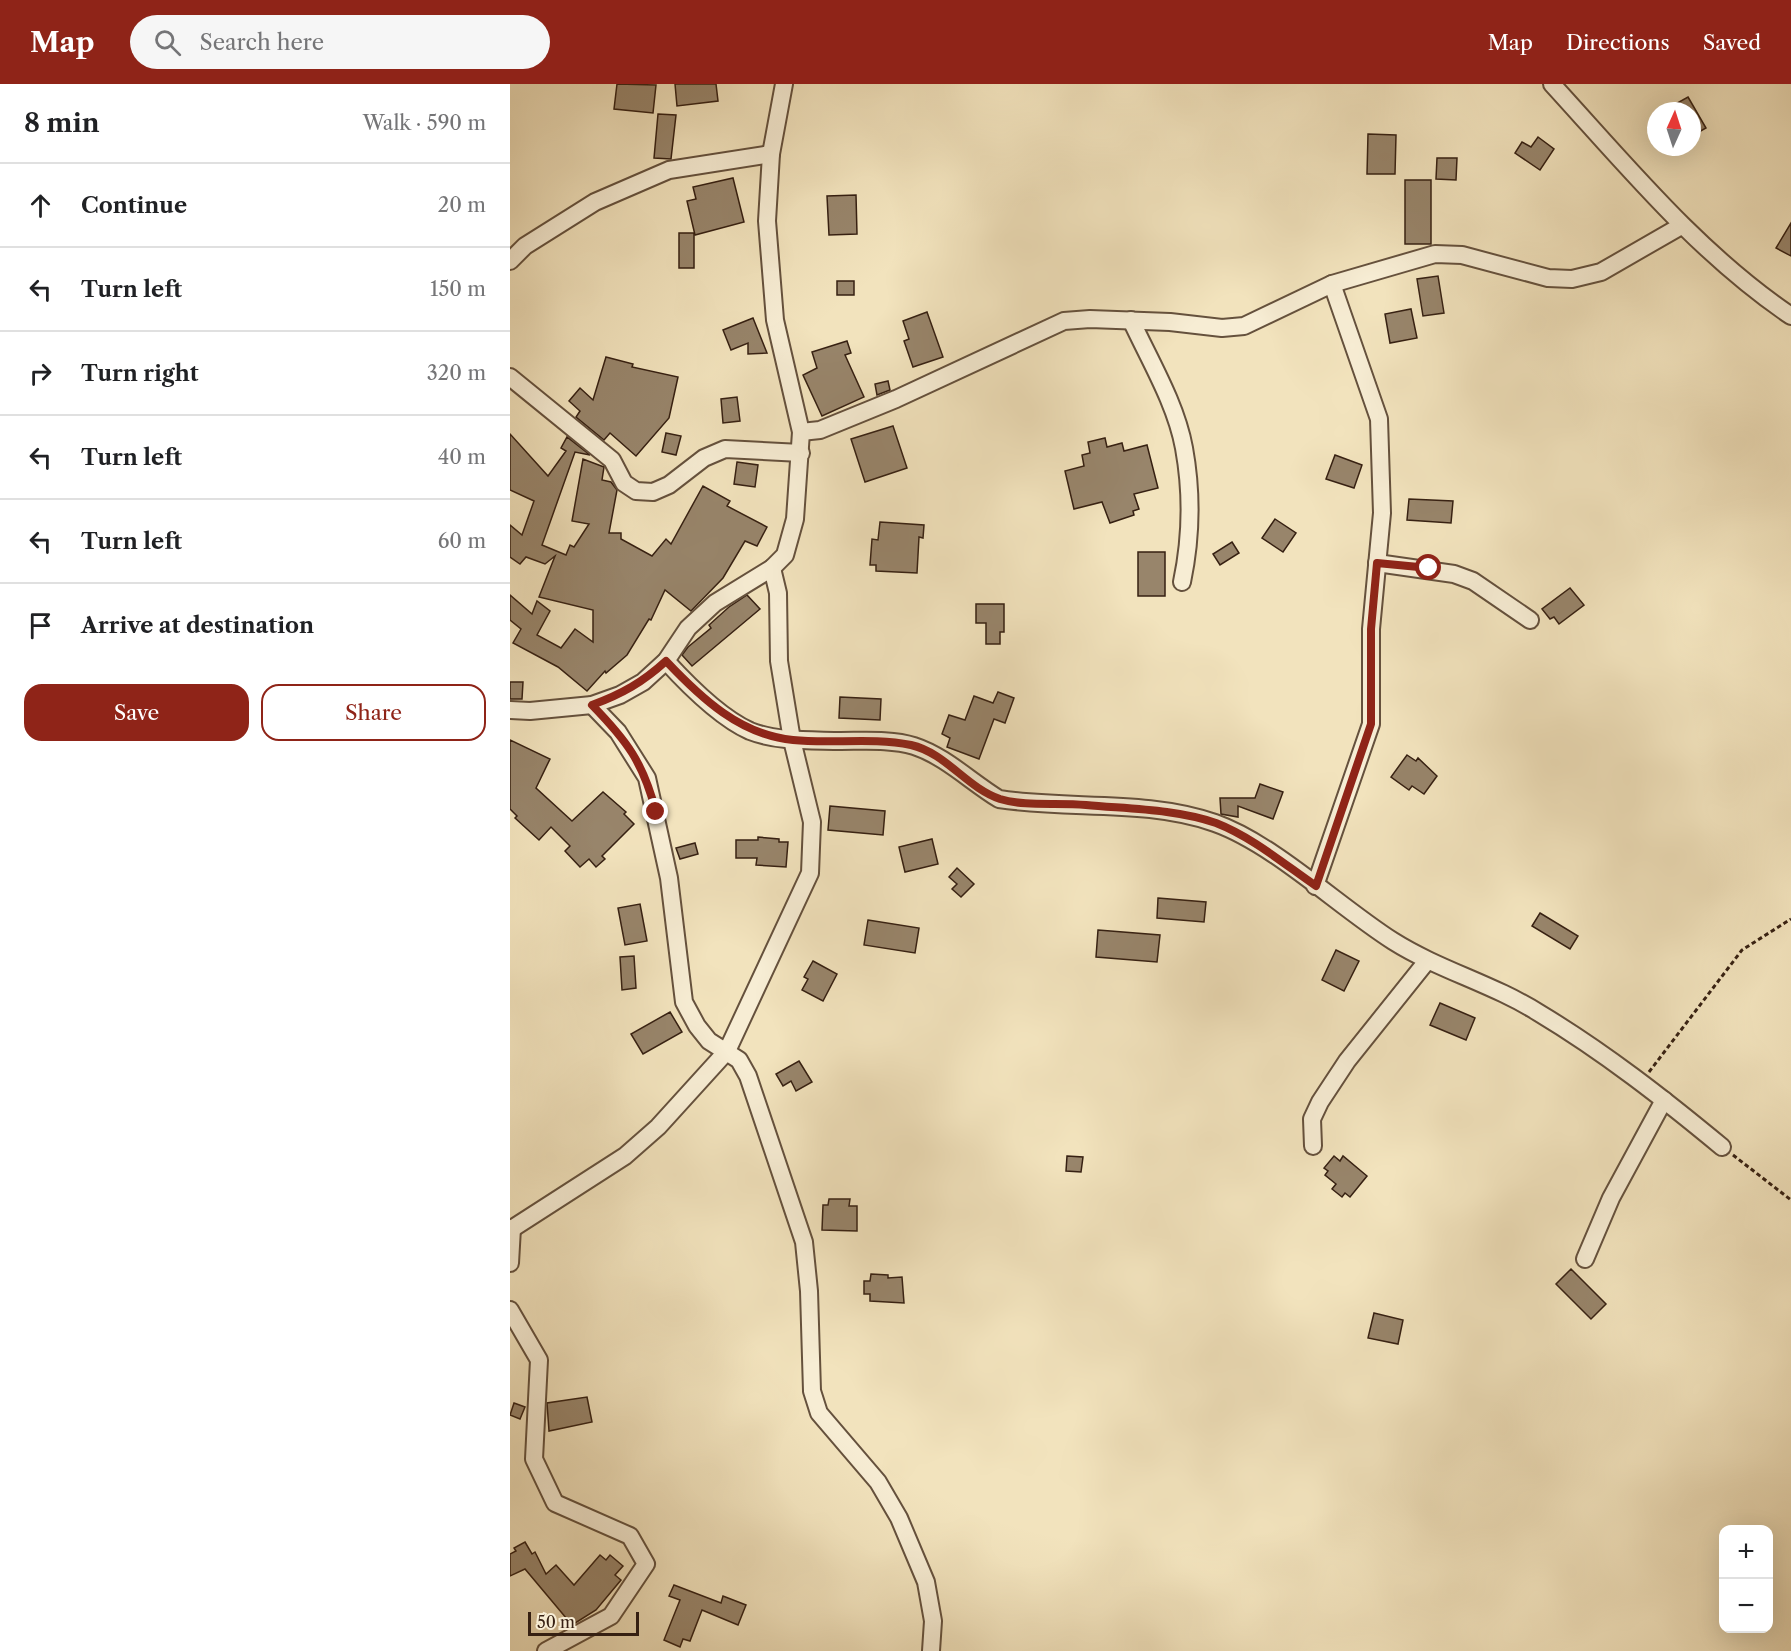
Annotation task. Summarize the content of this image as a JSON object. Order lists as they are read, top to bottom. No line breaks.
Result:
{"scale_bar":"50 m","north":"top","page":{"header":"Map","search":"Search here","nav":["Map","Directions","Saved"],"heading":["8 min","Walk · 590 m"],"list":[["Continue","20 m"],["Turn left","150 m"],["Turn right","320 m"],["Turn left","40 m"],["Turn left","60 m"],"Arrive at destination"],"buttons":["Save","Share"],"map_buttons":["+","−"],"scale":"50 m"}}
